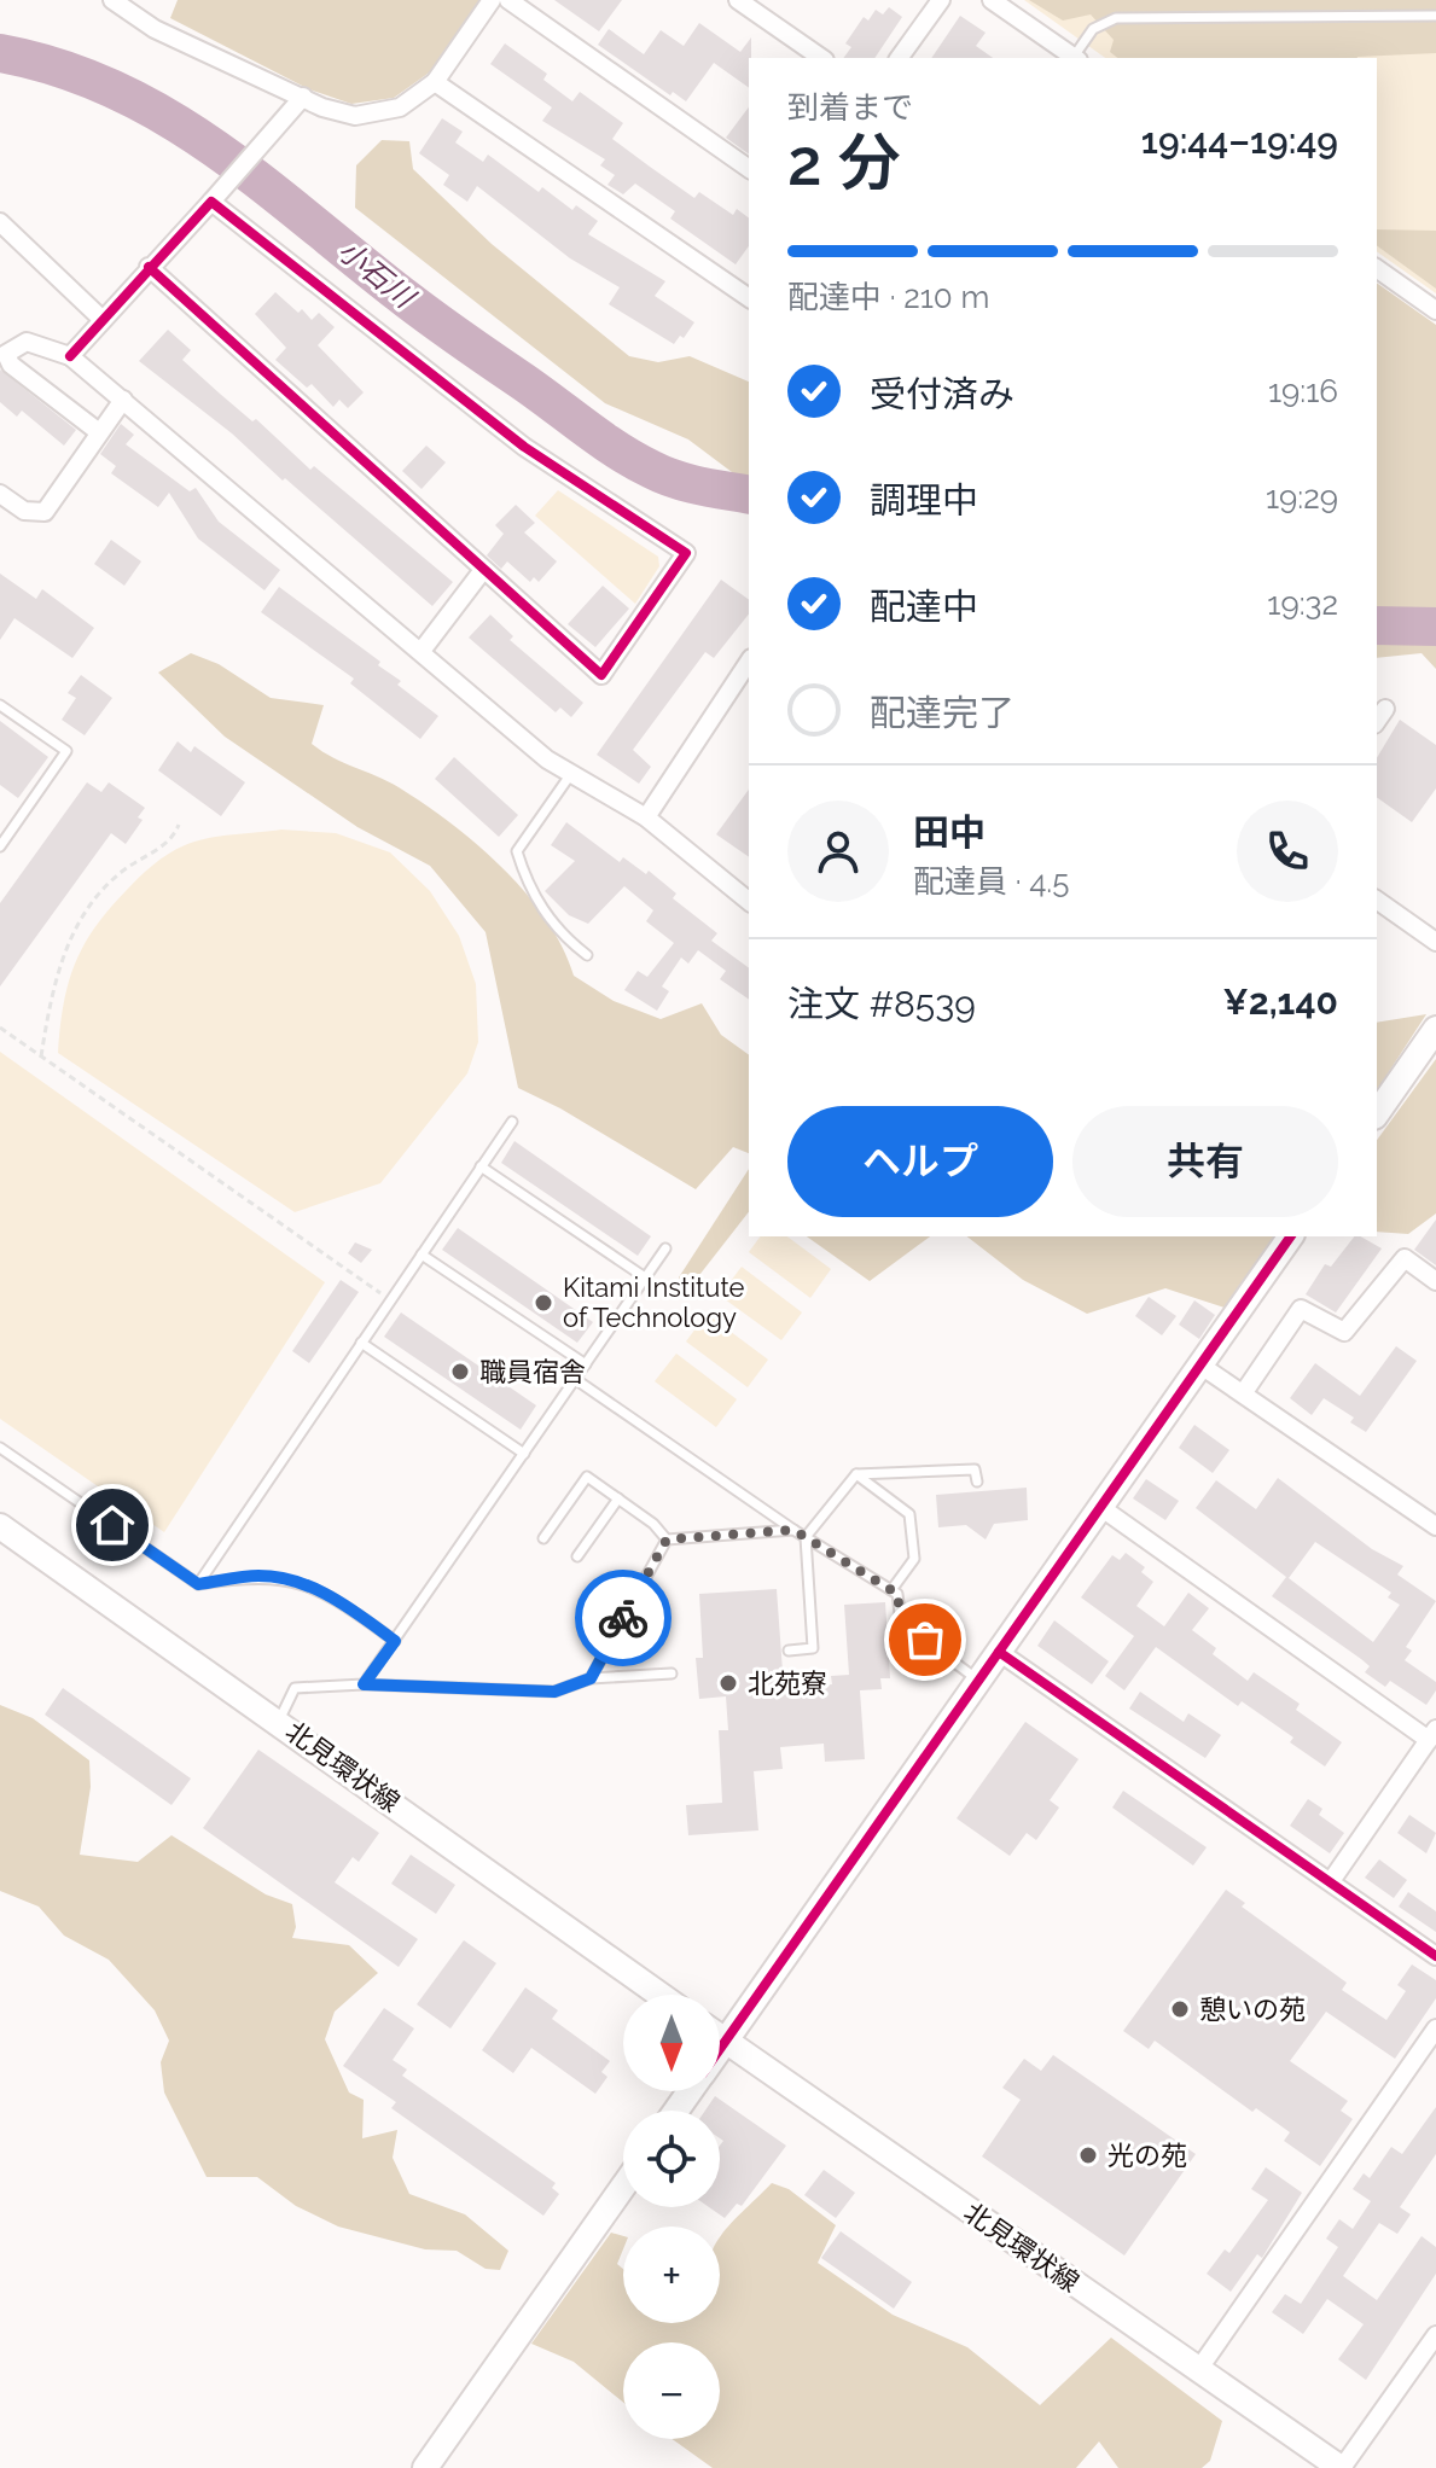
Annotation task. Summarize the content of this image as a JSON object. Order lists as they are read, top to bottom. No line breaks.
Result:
{"streets":{"main road":["北見環状線"]},"water":["小石川"],"places":["Kitami Institute of Technology","職員宿舎","北苑寮","憩いの苑","光の苑"],"north":"bottom","page":{"heading":["2 分","到着まで","19:44–19:49"],"panel":["田中","配達員 · 4.5","注文 #8539","¥2,140"],"bar":"配達中 · 210 m","list":[["受付済み","19:16"],["調理中","19:29"],["配達中","19:32"],"配達完了"],"buttons":["ヘルプ","共有"],"map_buttons":["+","−"]}}
